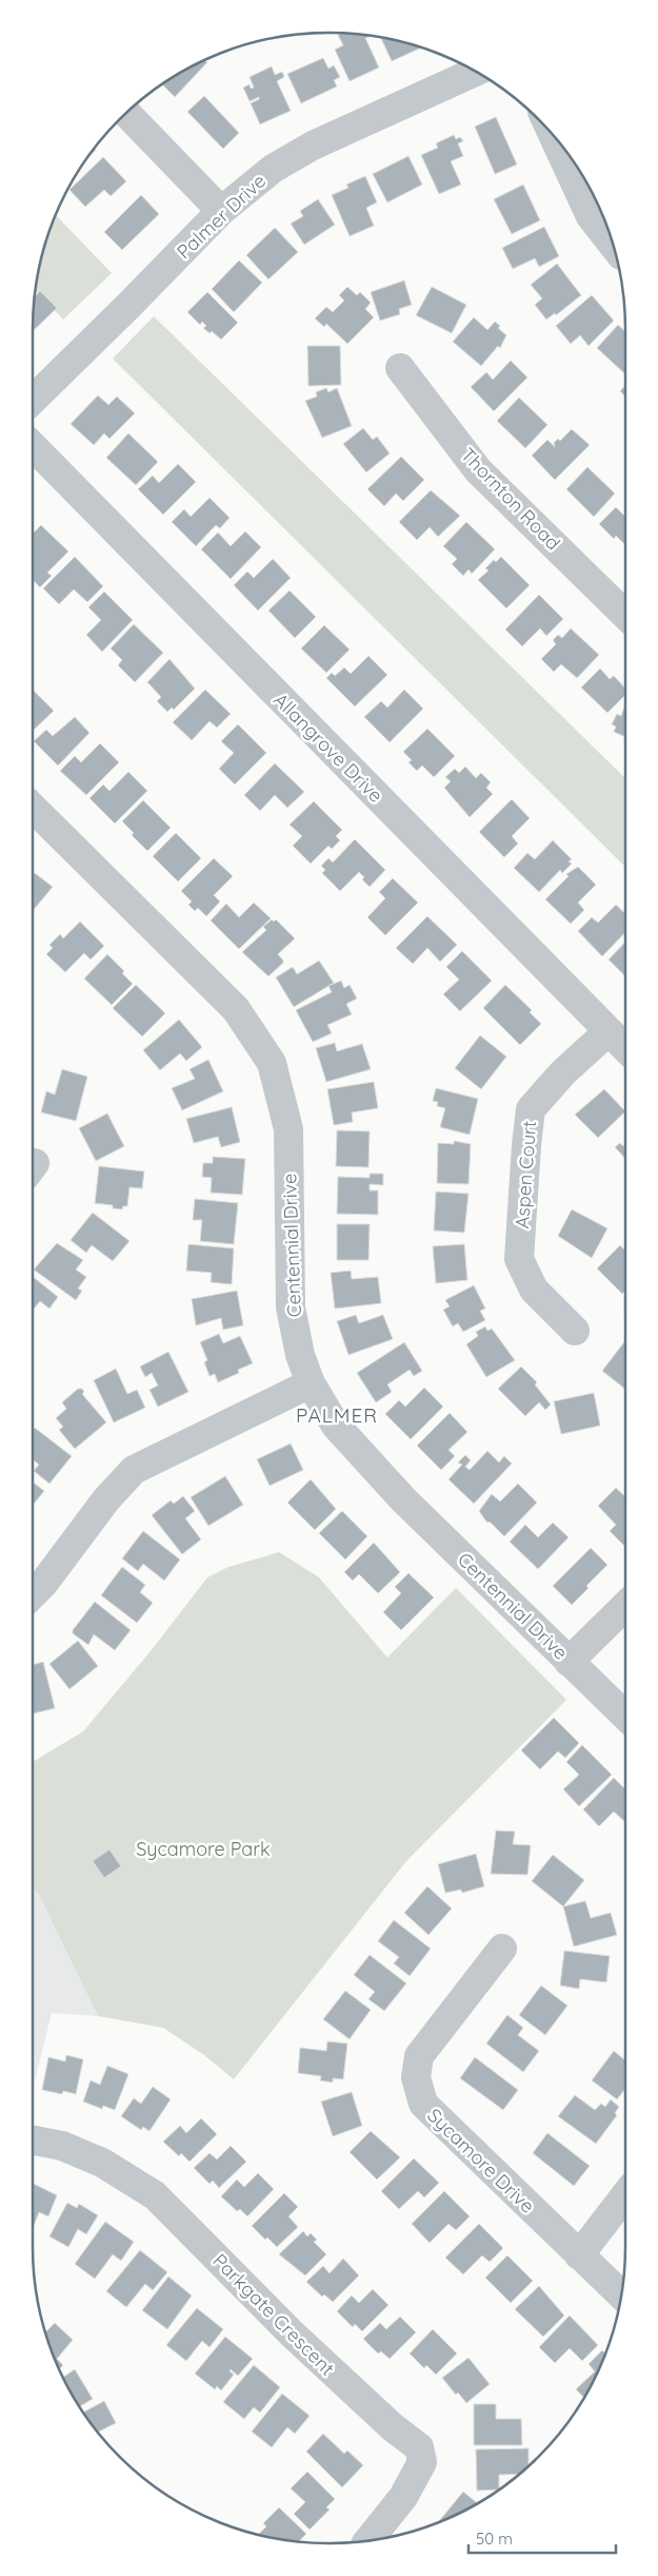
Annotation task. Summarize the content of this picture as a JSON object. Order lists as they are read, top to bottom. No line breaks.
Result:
{"streets":{"street":["Palmer Drive","Thornton Road","Allangrove Drive","Aspen Court","Centennial Drive","Sycamore Drive","Parkgate Crescent"]},"crossings":[["Allangrove Drive","Aspen Court"]],"districts":["PALMER"],"parks":["Sycamore Park"],"scale_bar":"50 m"}
